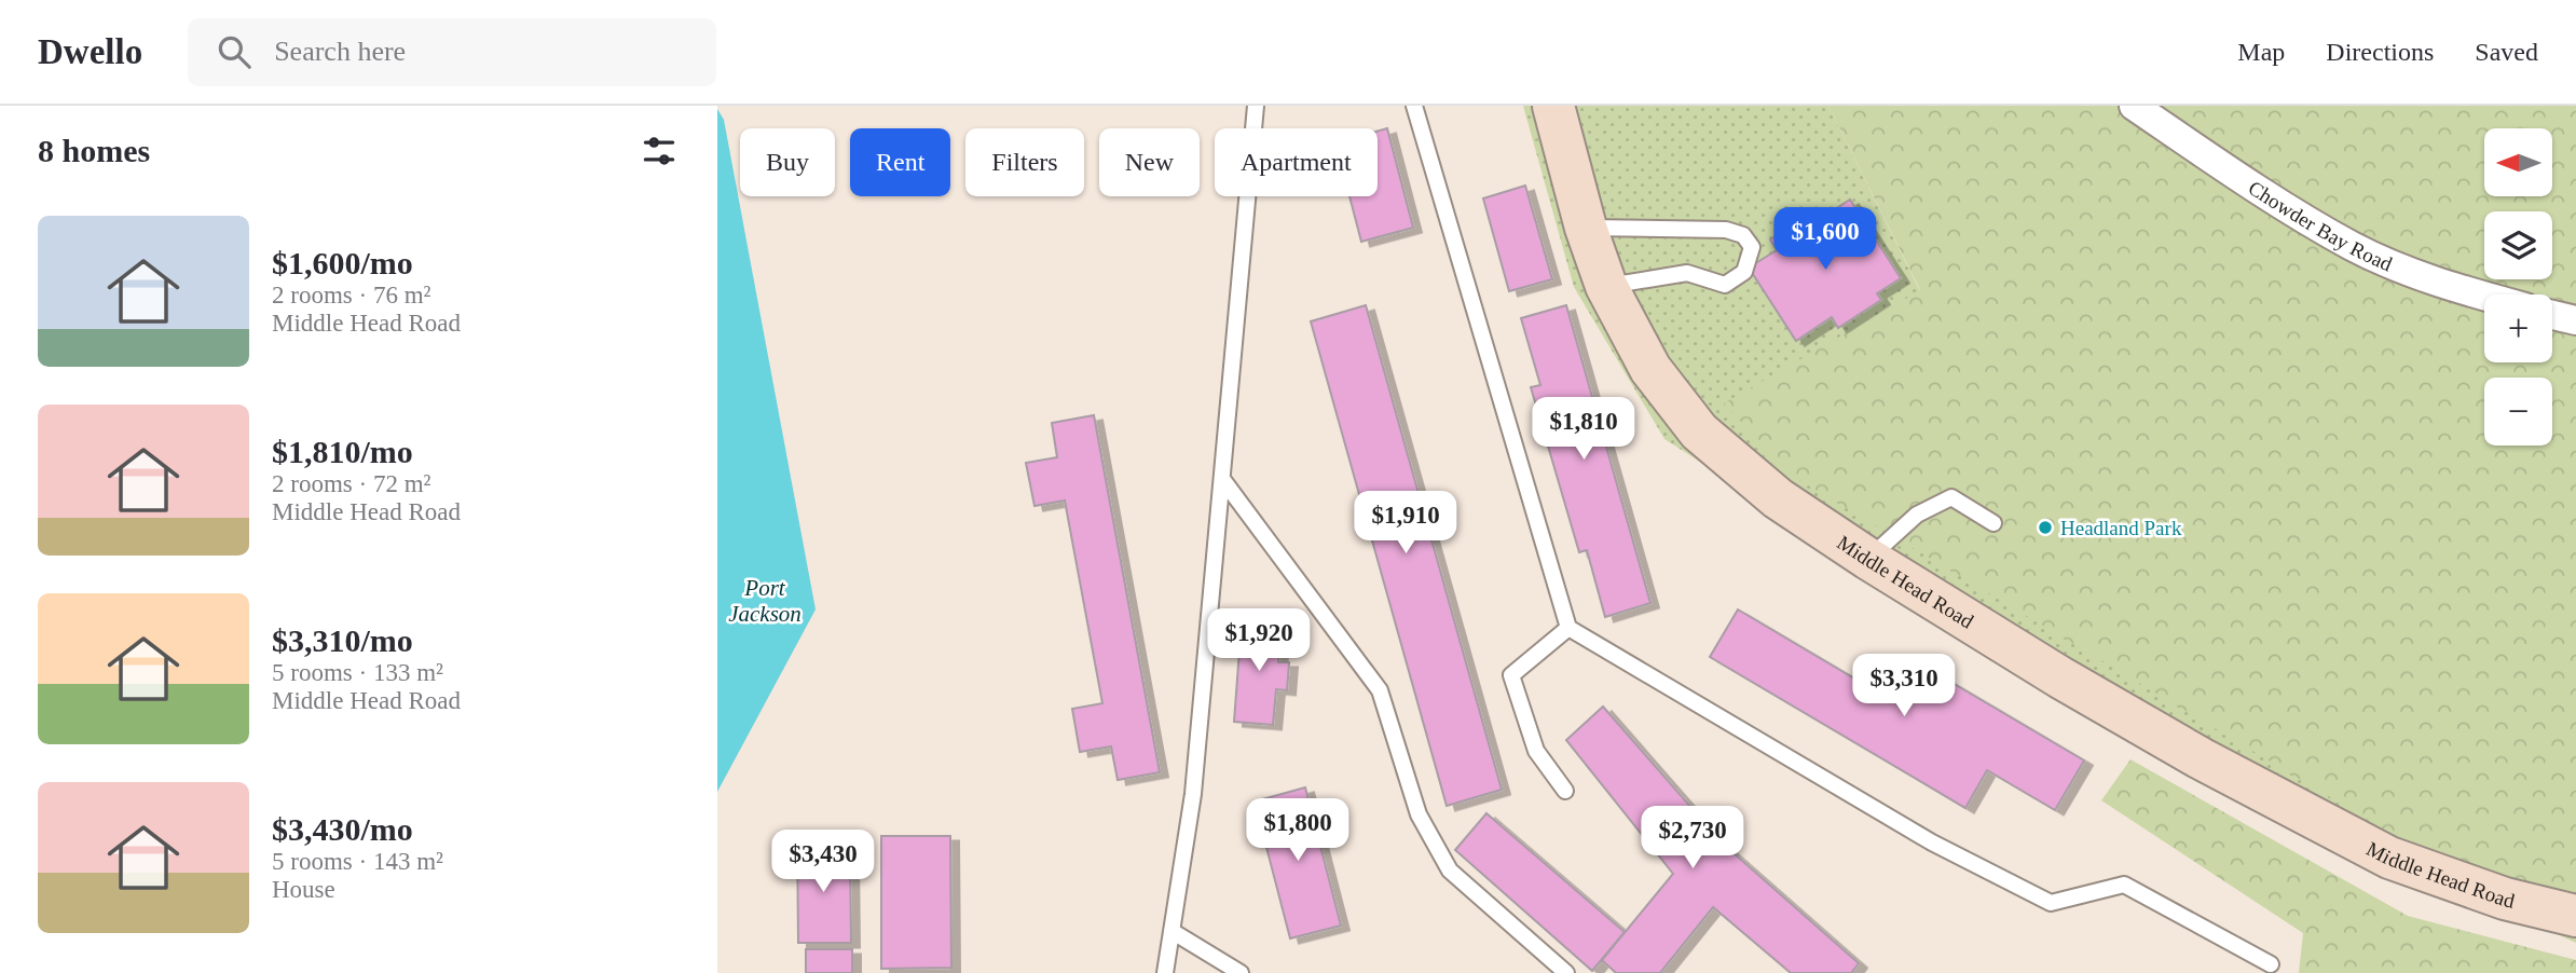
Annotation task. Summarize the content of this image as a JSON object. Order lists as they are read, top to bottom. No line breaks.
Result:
{"streets":{"street":["Chowder Bay Road","Middle Head Road"]},"water":["Port Jackson"],"places":["Headland Park"],"north":"left","page":{"header":"Dwello","search":"Search here","nav":["Map","Directions","Saved"],"heading":"8 homes","map_buttons":["+","−"],"chip":["Buy","Rent","Filters","New","Apartment"],"list":[{"name":"$1,600/mo","note":"2 rooms · 76 m² · Middle Head Road"},{"name":"$1,810/mo","note":"2 rooms · 72 m² · Middle Head Road"},{"name":"$3,310/mo","note":"5 rooms · 133 m² · Middle Head Road"},{"name":"$3,430/mo","note":"5 rooms · 143 m² · House"}],"price":["$1,600","$1,810","$1,910","$1,920","$3,310","$1,800","$2,730","$3,430"]}}
